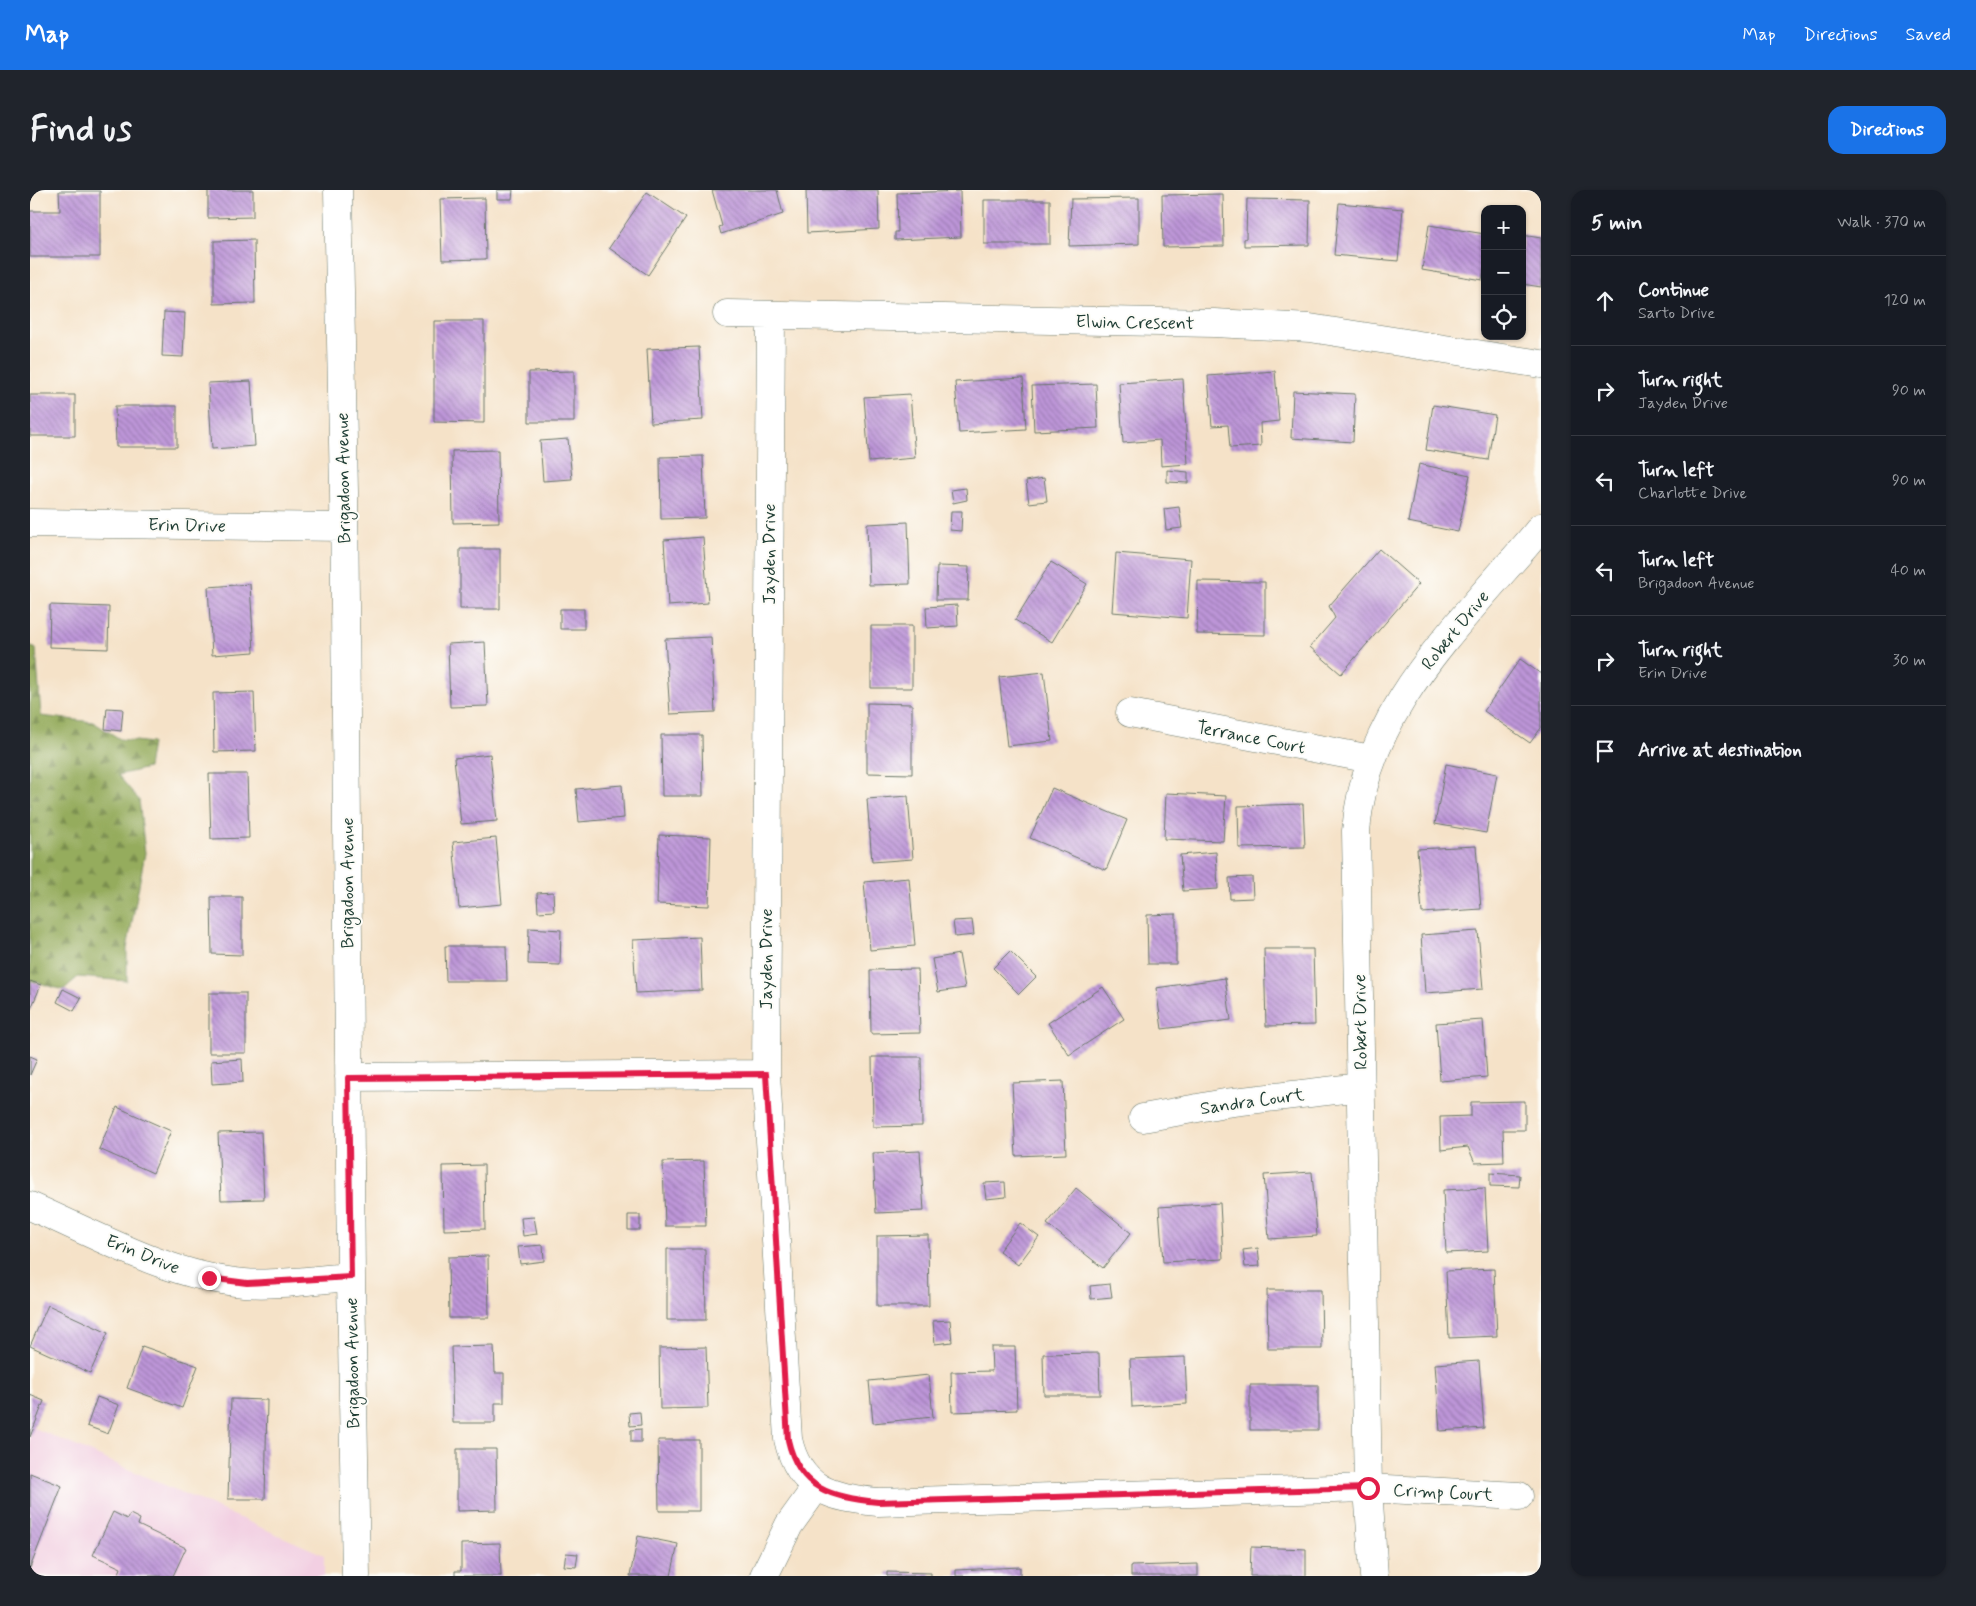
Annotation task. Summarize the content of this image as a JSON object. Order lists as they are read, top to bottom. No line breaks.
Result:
{"streets":{"street":["Elwin Crescent","Brigadoon Avenue","Erin Drive","Jayden Drive","Robert Drive","Terrance Court","Sandra Court","Crimp Court"]},"crossings":[["Elwin Crescent","Jayden Drive"],["Brigadoon Avenue","Erin Drive"],["Jayden Drive","Crimp Court"],["Robert Drive","Terrance Court"],["Robert Drive","Sandra Court"],["Robert Drive","Crimp Court"]],"page":{"header":"Map","nav":["Map","Directions","Saved"],"buttons":"Directions","title":"Find us","heading":["5 min","Walk · 370 m"],"map_buttons":["+","−"],"list":[["Continue","Sarto Drive","120 m"],["Turn right","Jayden Drive","90 m"],["Turn left","Charlotte Drive","90 m"],["Turn left","Brigadoon Avenue","40 m"],["Turn right","Erin Drive","30 m"],"Arrive at destination"]}}
